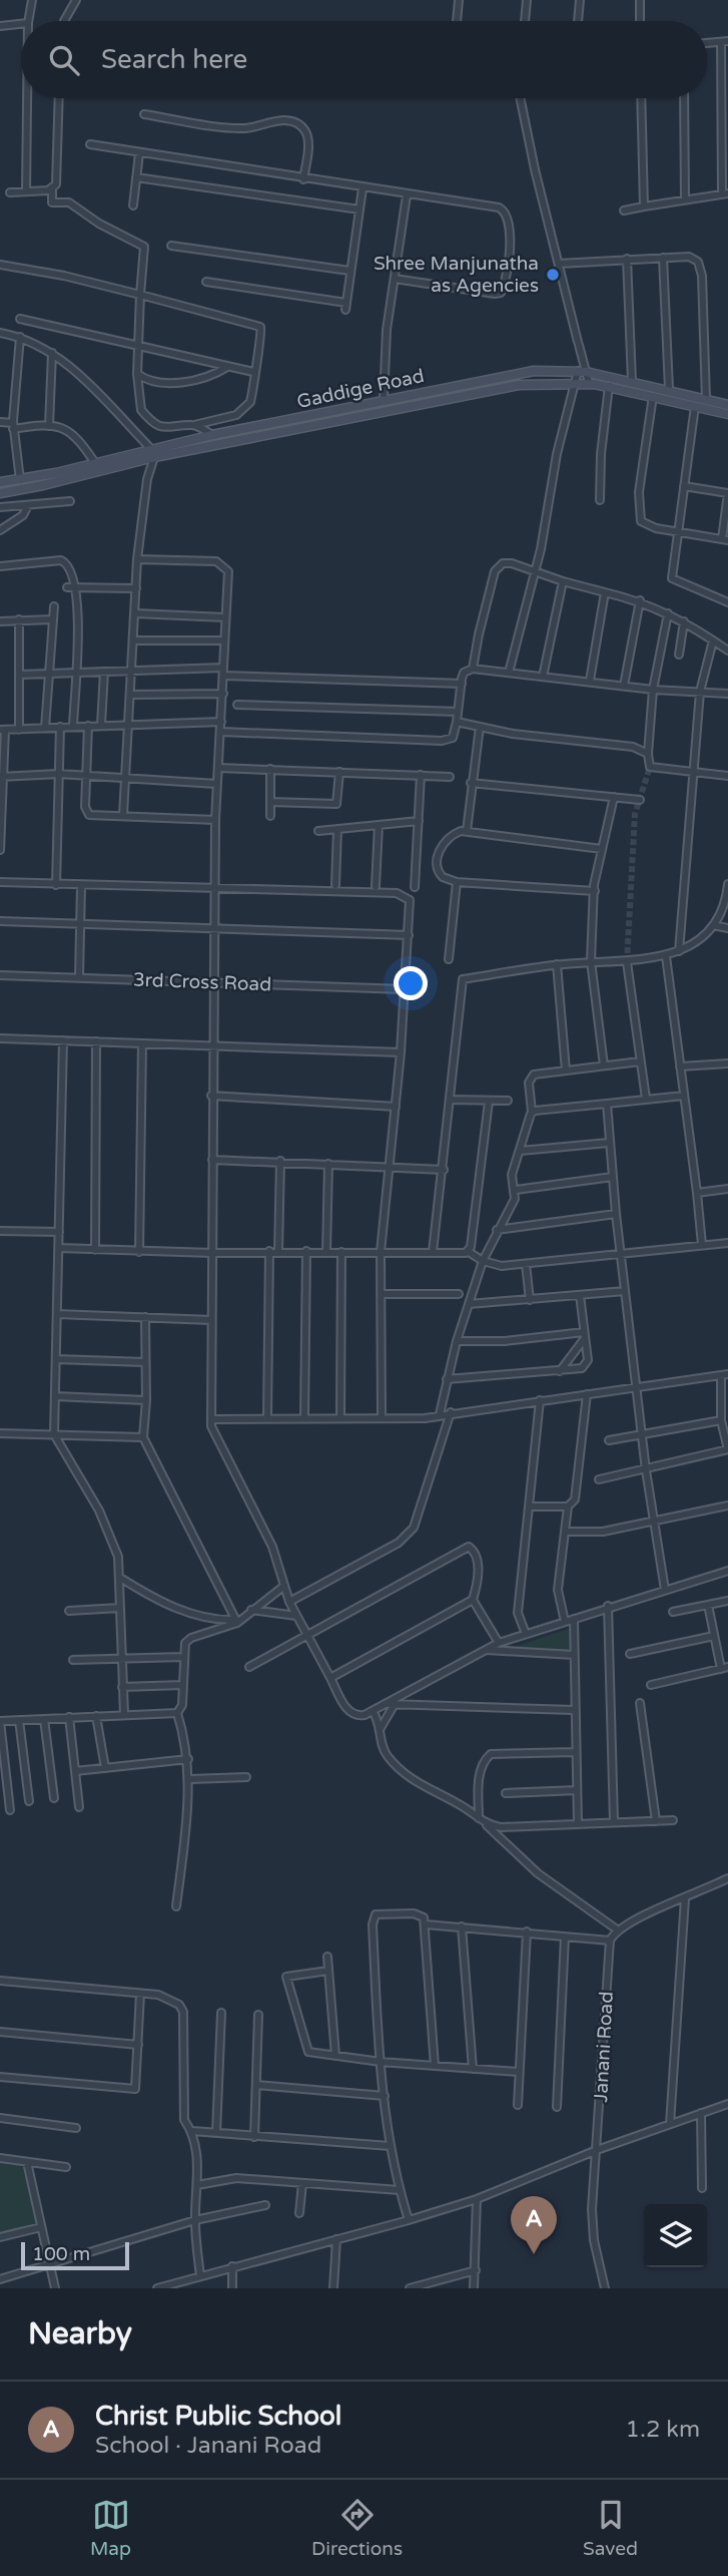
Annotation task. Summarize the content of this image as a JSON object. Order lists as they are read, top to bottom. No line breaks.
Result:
{"streets":{"main road":["Gaddige Road"],"street":["3rd Cross Road","Janani Road"]},"places":["Shree Manjunatha as Agencies"],"scale_bar":"100 m","page":{"search":"Search here","pins":"A","scale":"100 m","heading":"Nearby","list":[{"mark":"A","name":"Christ Public School","note":"School · Janani Road","value":"1.2 km"}],"nav":["Map","Directions","Saved"]}}
